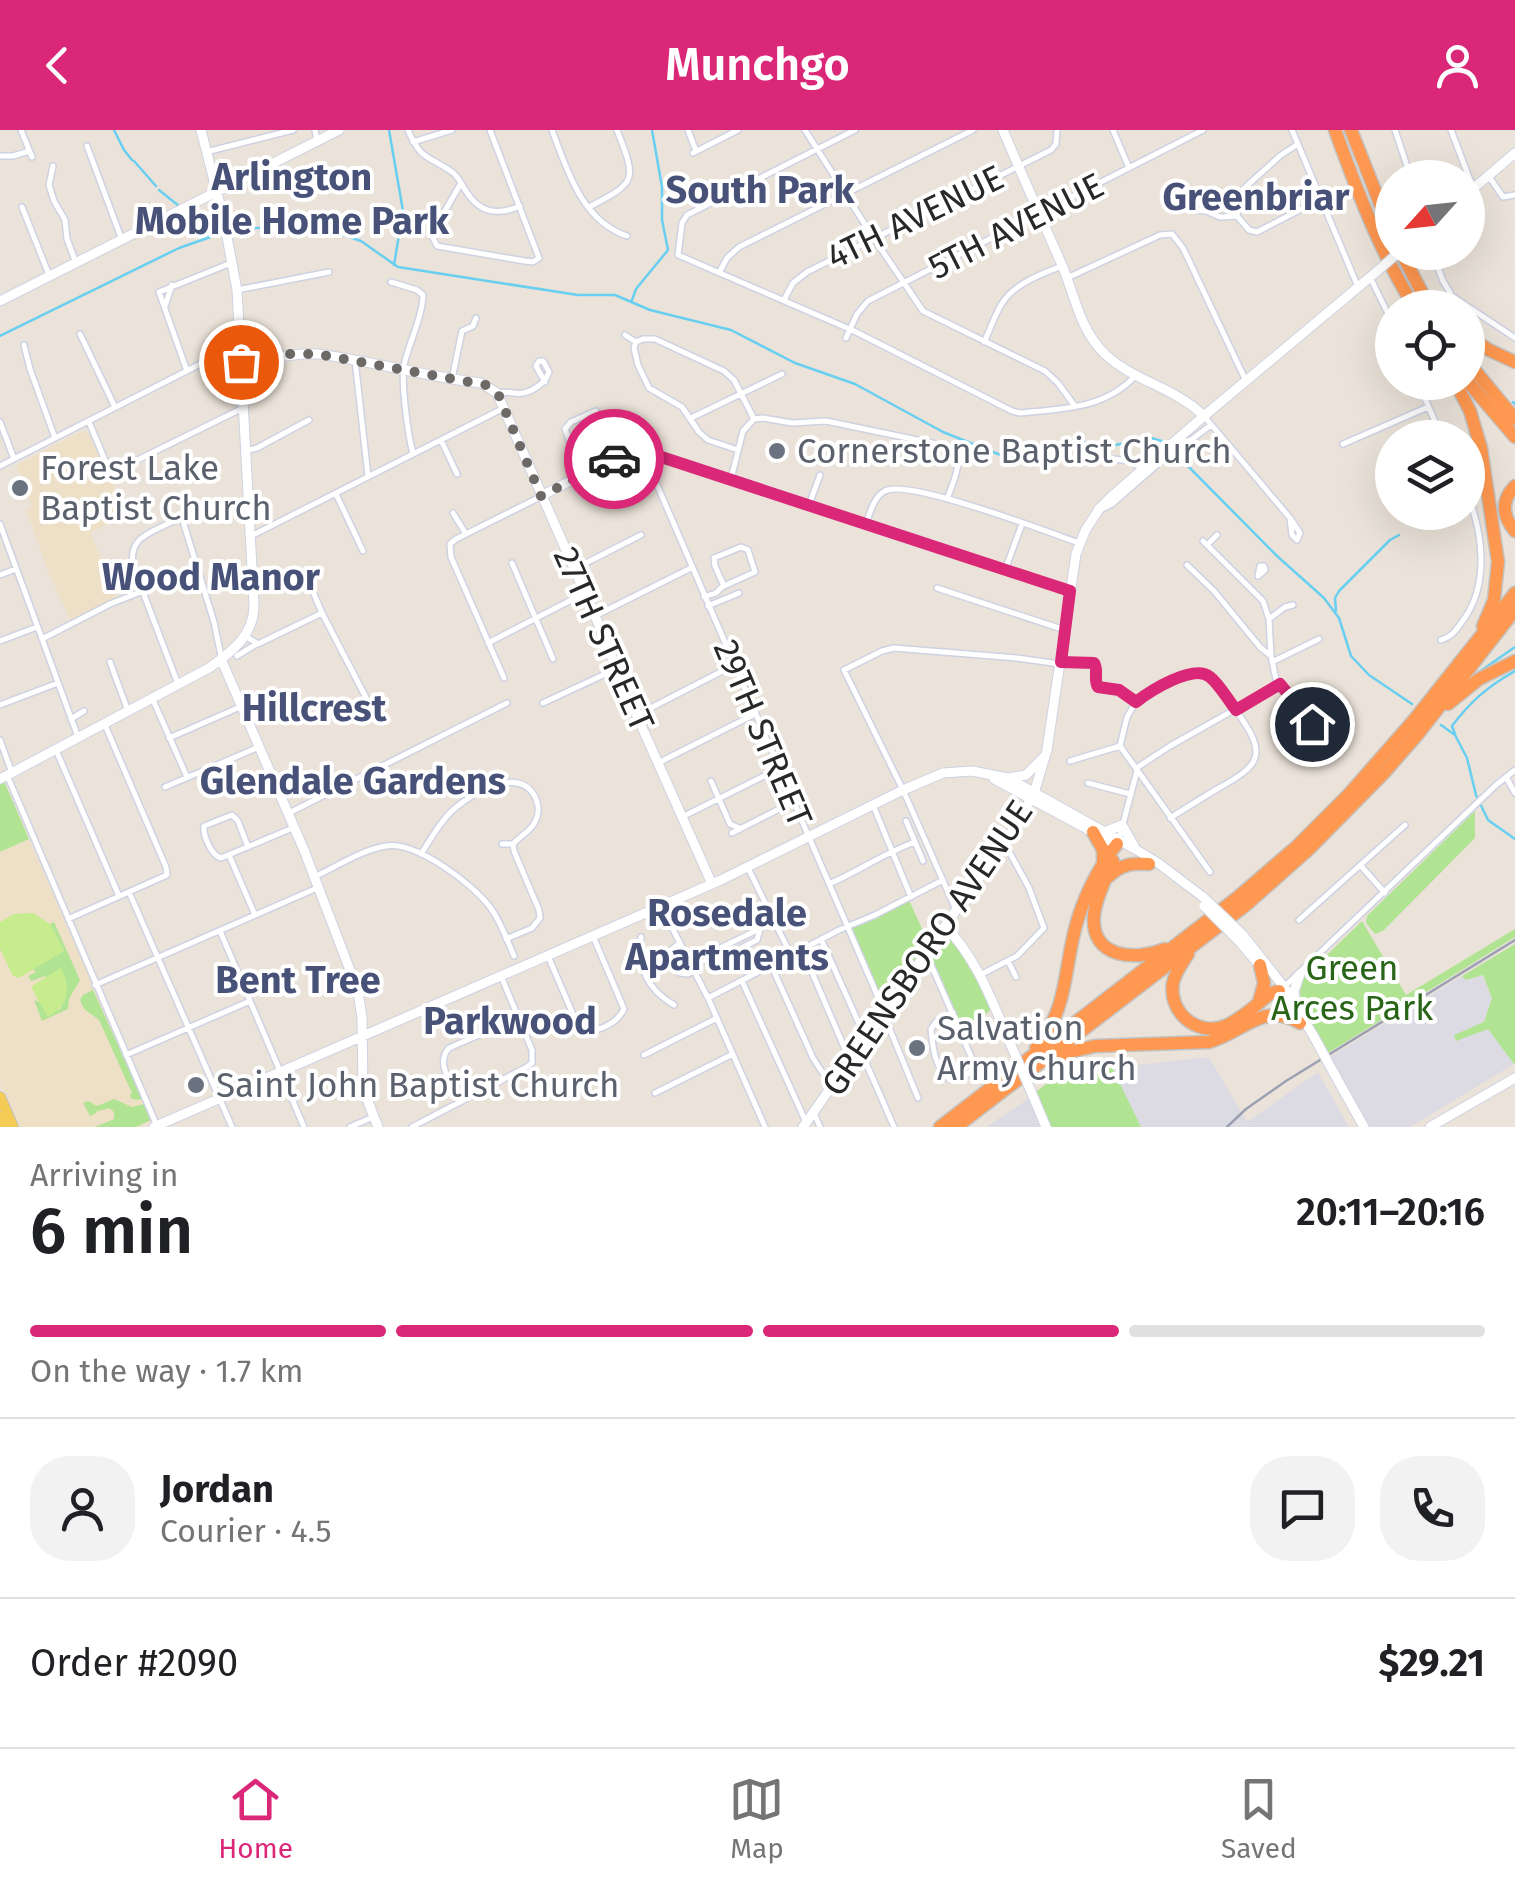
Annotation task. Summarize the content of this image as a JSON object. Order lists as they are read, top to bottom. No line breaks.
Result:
{"streets":{"main road":["27TH STREET","GREENSBORO AVENUE"],"street":["4TH AVENUE","5TH AVENUE","29TH STREET"]},"crossings":[["29TH STREET","GREENSBORO AVENUE"]],"districts":["Arlington Mobile Home Park","South Park","Greenbriar","Wood Manor","Hillcrest","Glendale Gardens","Rosedale Apartments","Bent Tree","Parkwood"],"parks":["Green Arces Park"],"places":["Cornerstone Baptist Church","Forest Lake Baptist Church","Salvation Army Church","Saint John Baptist Church"],"north":"bottom left","page":{"header":"Munchgo","heading":["6 min","Arriving in","20:11–20:16"],"panel":["Jordan","Courier · 4.5","Order #2090","$29.21"],"bar":"On the way · 1.7 km","tabs":["Home","Map","Saved"]}}
